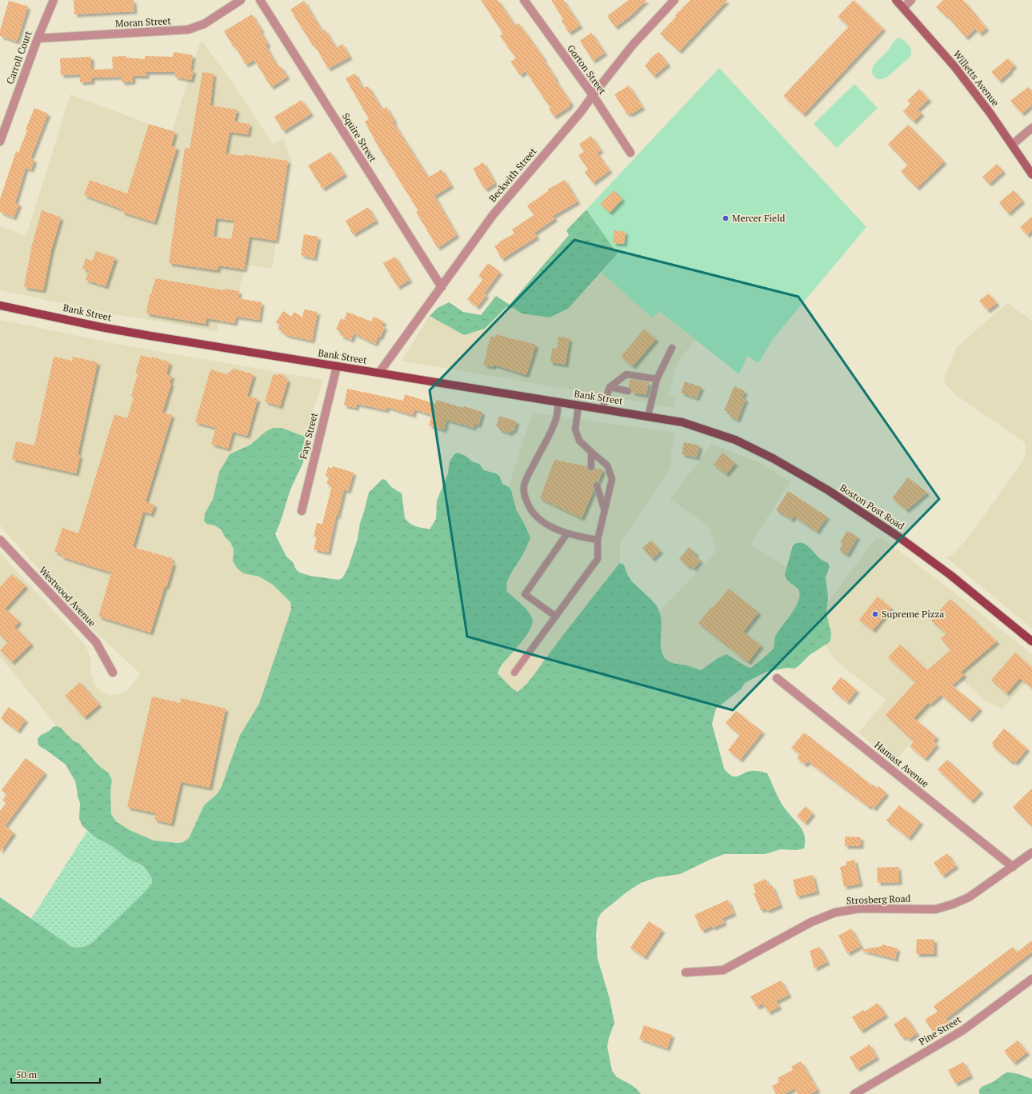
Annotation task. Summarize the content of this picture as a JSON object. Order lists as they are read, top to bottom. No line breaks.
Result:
{"streets":{"main road":["Bank Street","Boston Post Road"],"street":["Moran Street","Carroll Court","Gorton Street","Willetts Avenue","Squire Street","Beckwith Street","Faye Street","Westwood Avenue","Hamast Avenue","Strosberg Road","Pine Street"]},"crossings":[["Moran Street","Carroll Court"],["Gorton Street","Beckwith Street"],["Squire Street","Beckwith Street"],["Beckwith Street","Bank Street"],["Bank Street","Faye Street"],["Bank Street","Boston Post Road"],["Hamast Avenue","Strosberg Road"]],"places":["Mercer Field","Supreme Pizza"],"scale_bar":"50 m"}
